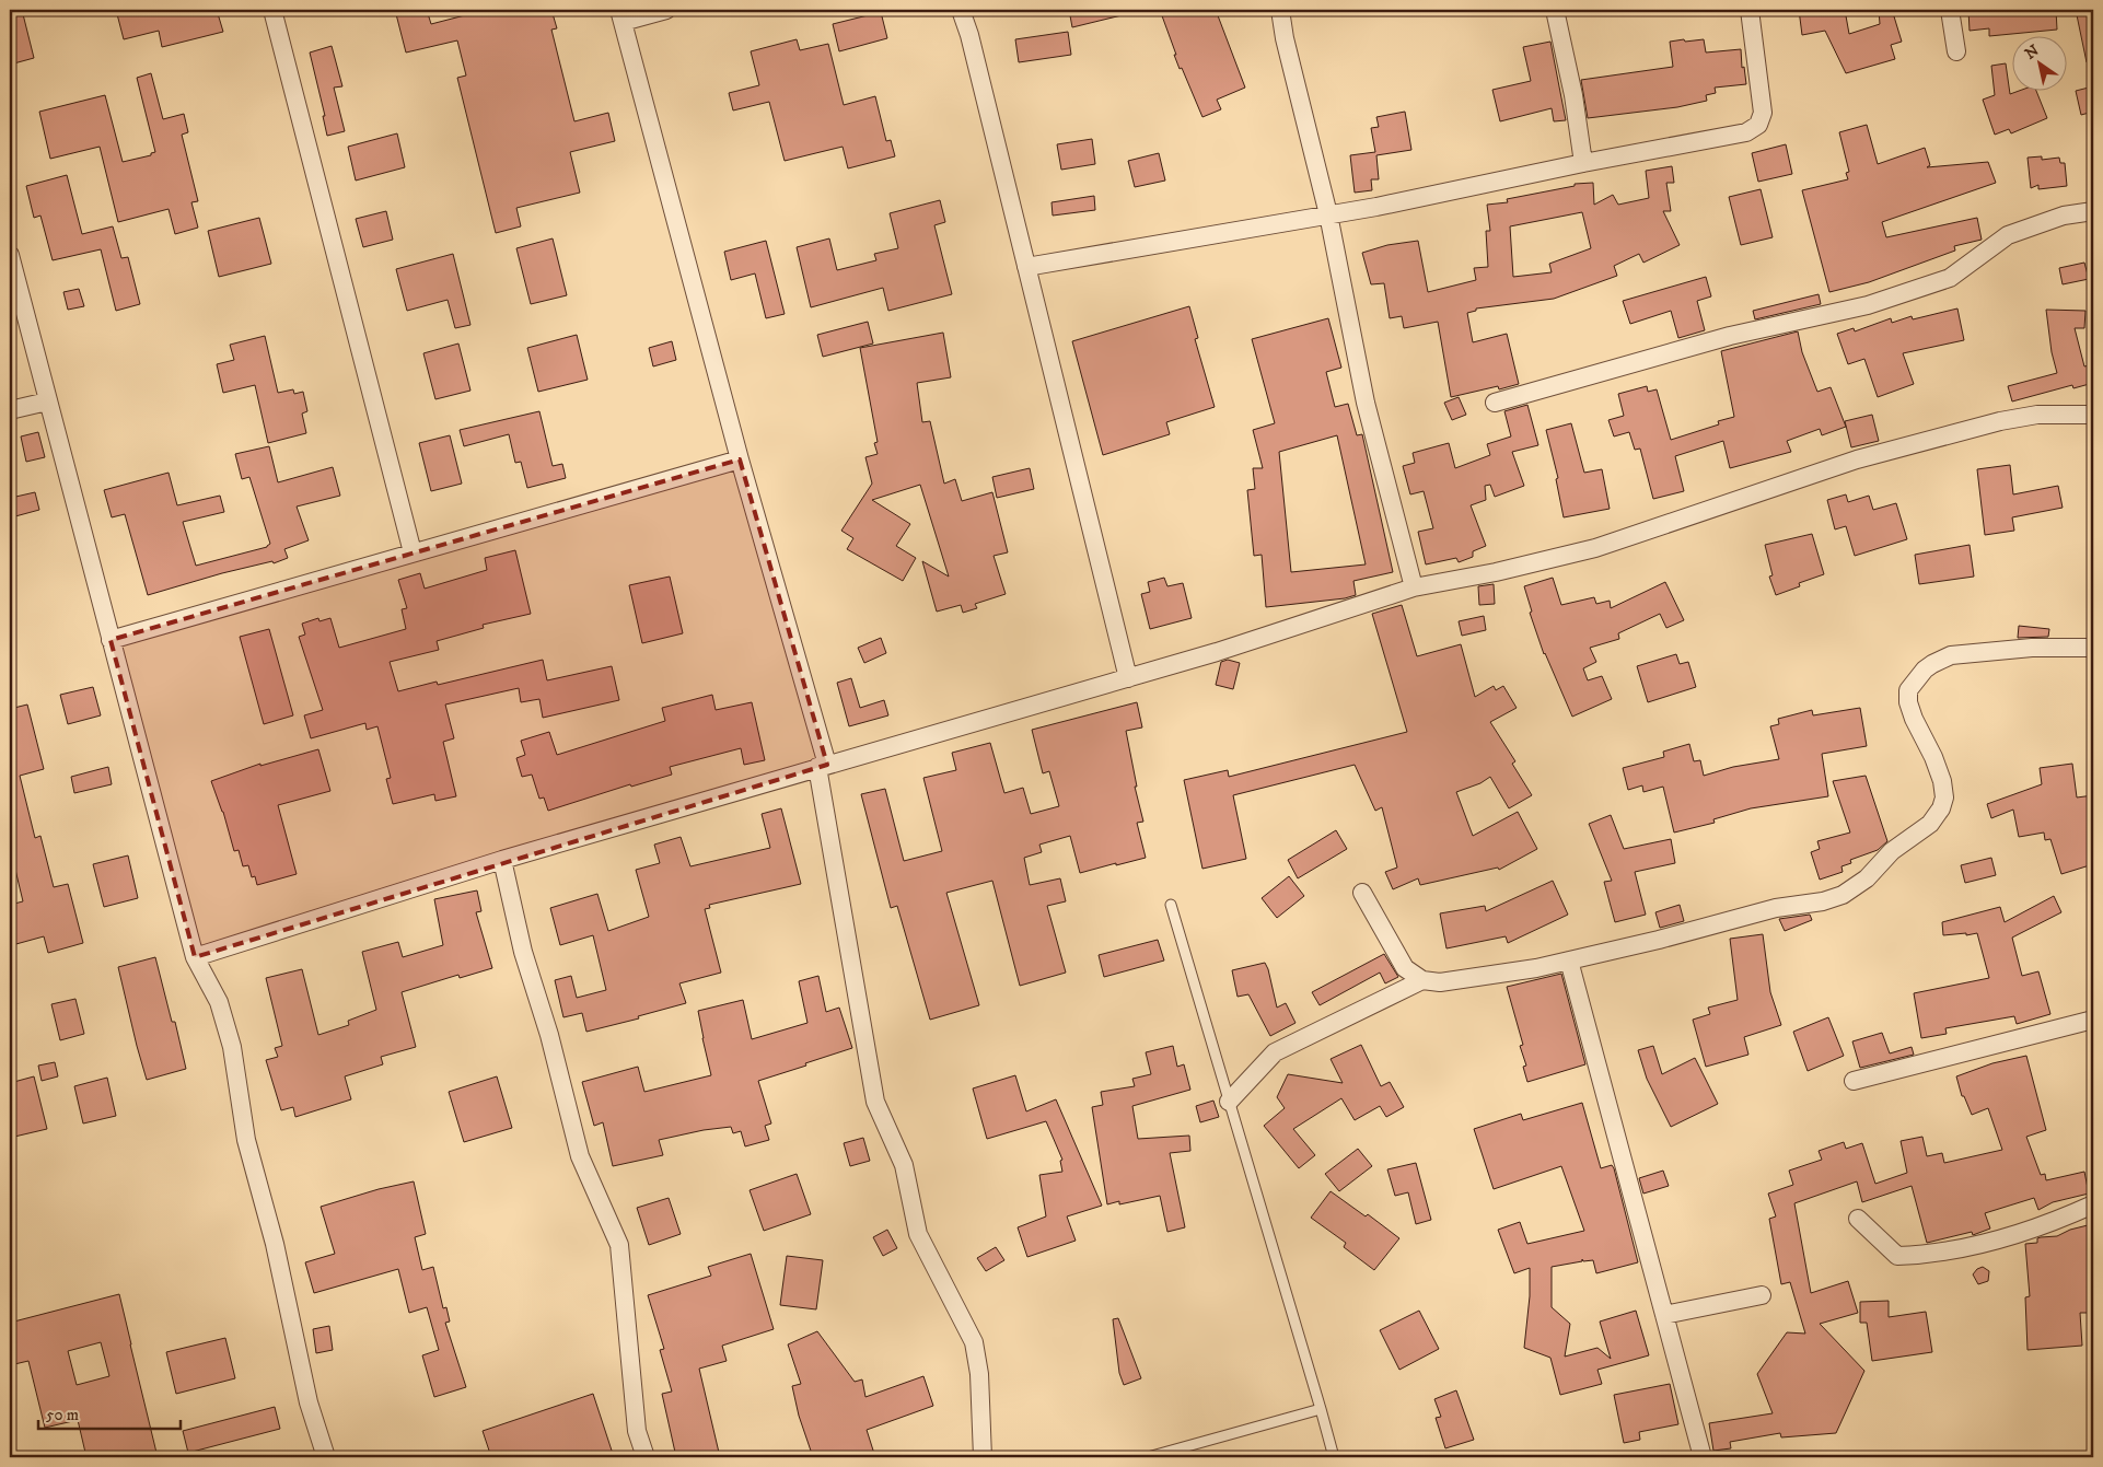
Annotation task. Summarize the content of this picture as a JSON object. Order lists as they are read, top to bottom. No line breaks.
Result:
{"scale_bar":"50 m","north":"top left"}
